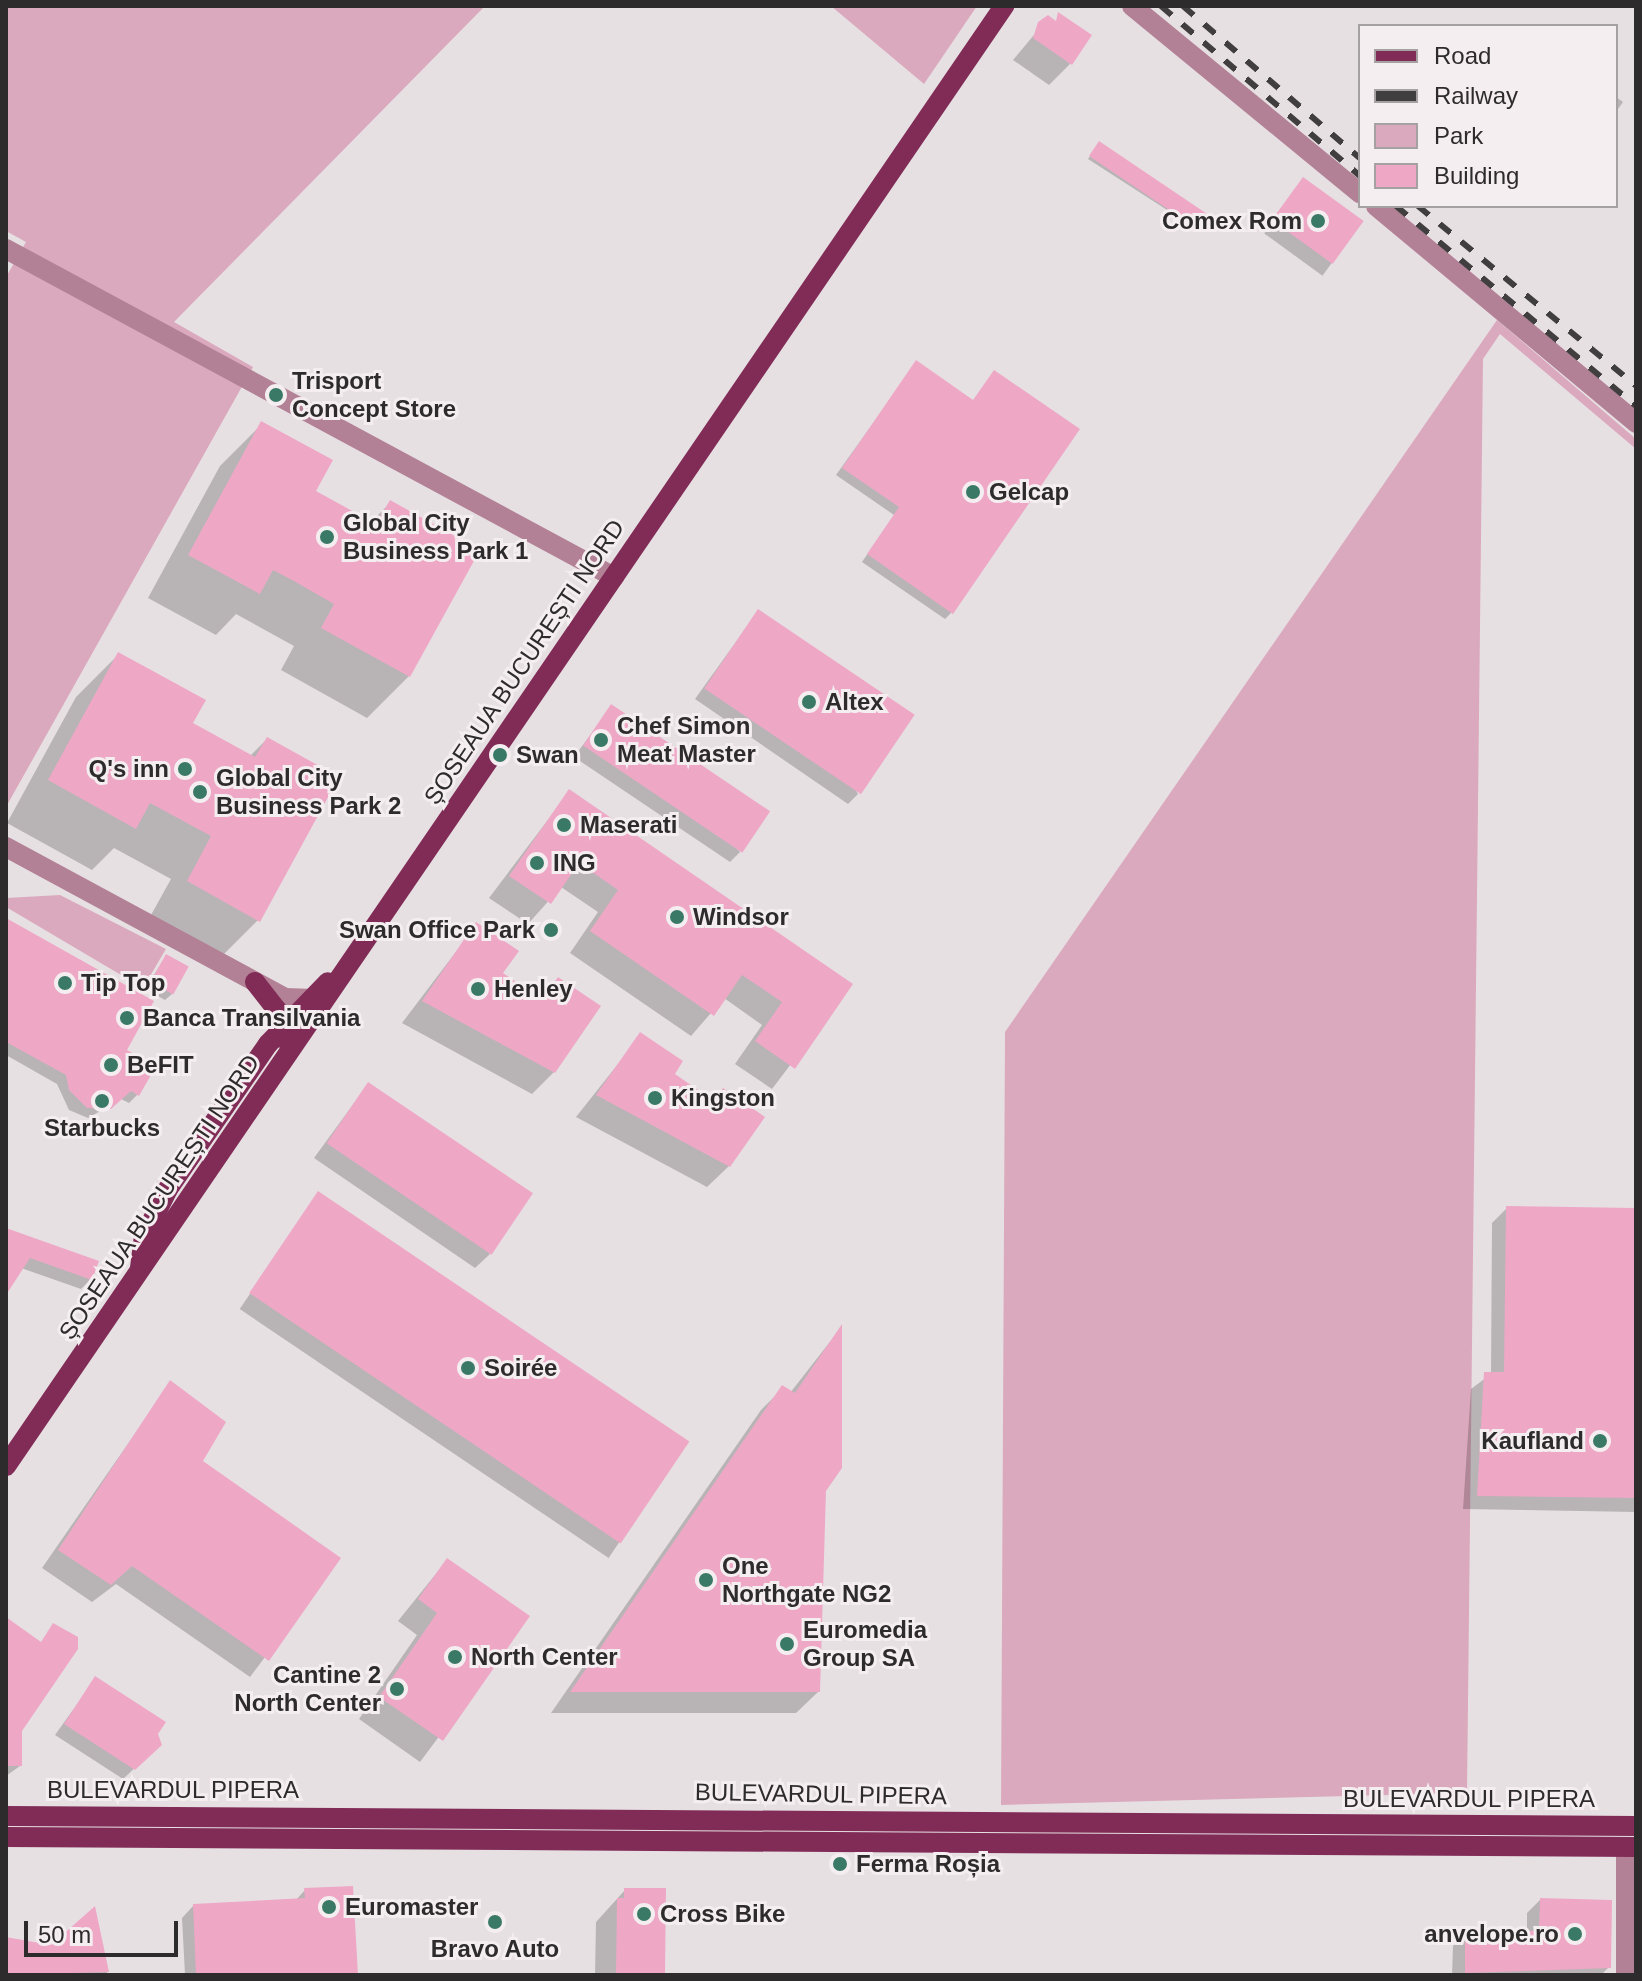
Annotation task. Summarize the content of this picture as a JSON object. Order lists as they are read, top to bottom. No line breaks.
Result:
{"streets":{"main road":["ȘOSEAUA BUCUREȘTI NORD","BULEVARDUL PIPERA"]},"places":["Comex Rom","Trisport Concept Store","Gelcap","Global City Business Park 1","Altex","Chef Simon Meat Master","Swan","Q's inn","Global City Business Park 2","Maserati","ING","Windsor","Swan Office Park","Tip Top","Henley","Banca Transilvania","BeFIT","Kingston","Starbucks","Soirée","Kaufland","One Northgate NG2","Euromedia Group SA","North Center","Cantine 2 North Center","Ferma Roșia","Euromaster","Cross Bike","Bravo Auto","anvelope.ro"],"legend":["Road","Railway","Park","Building"],"scale_bar":"50 m"}
